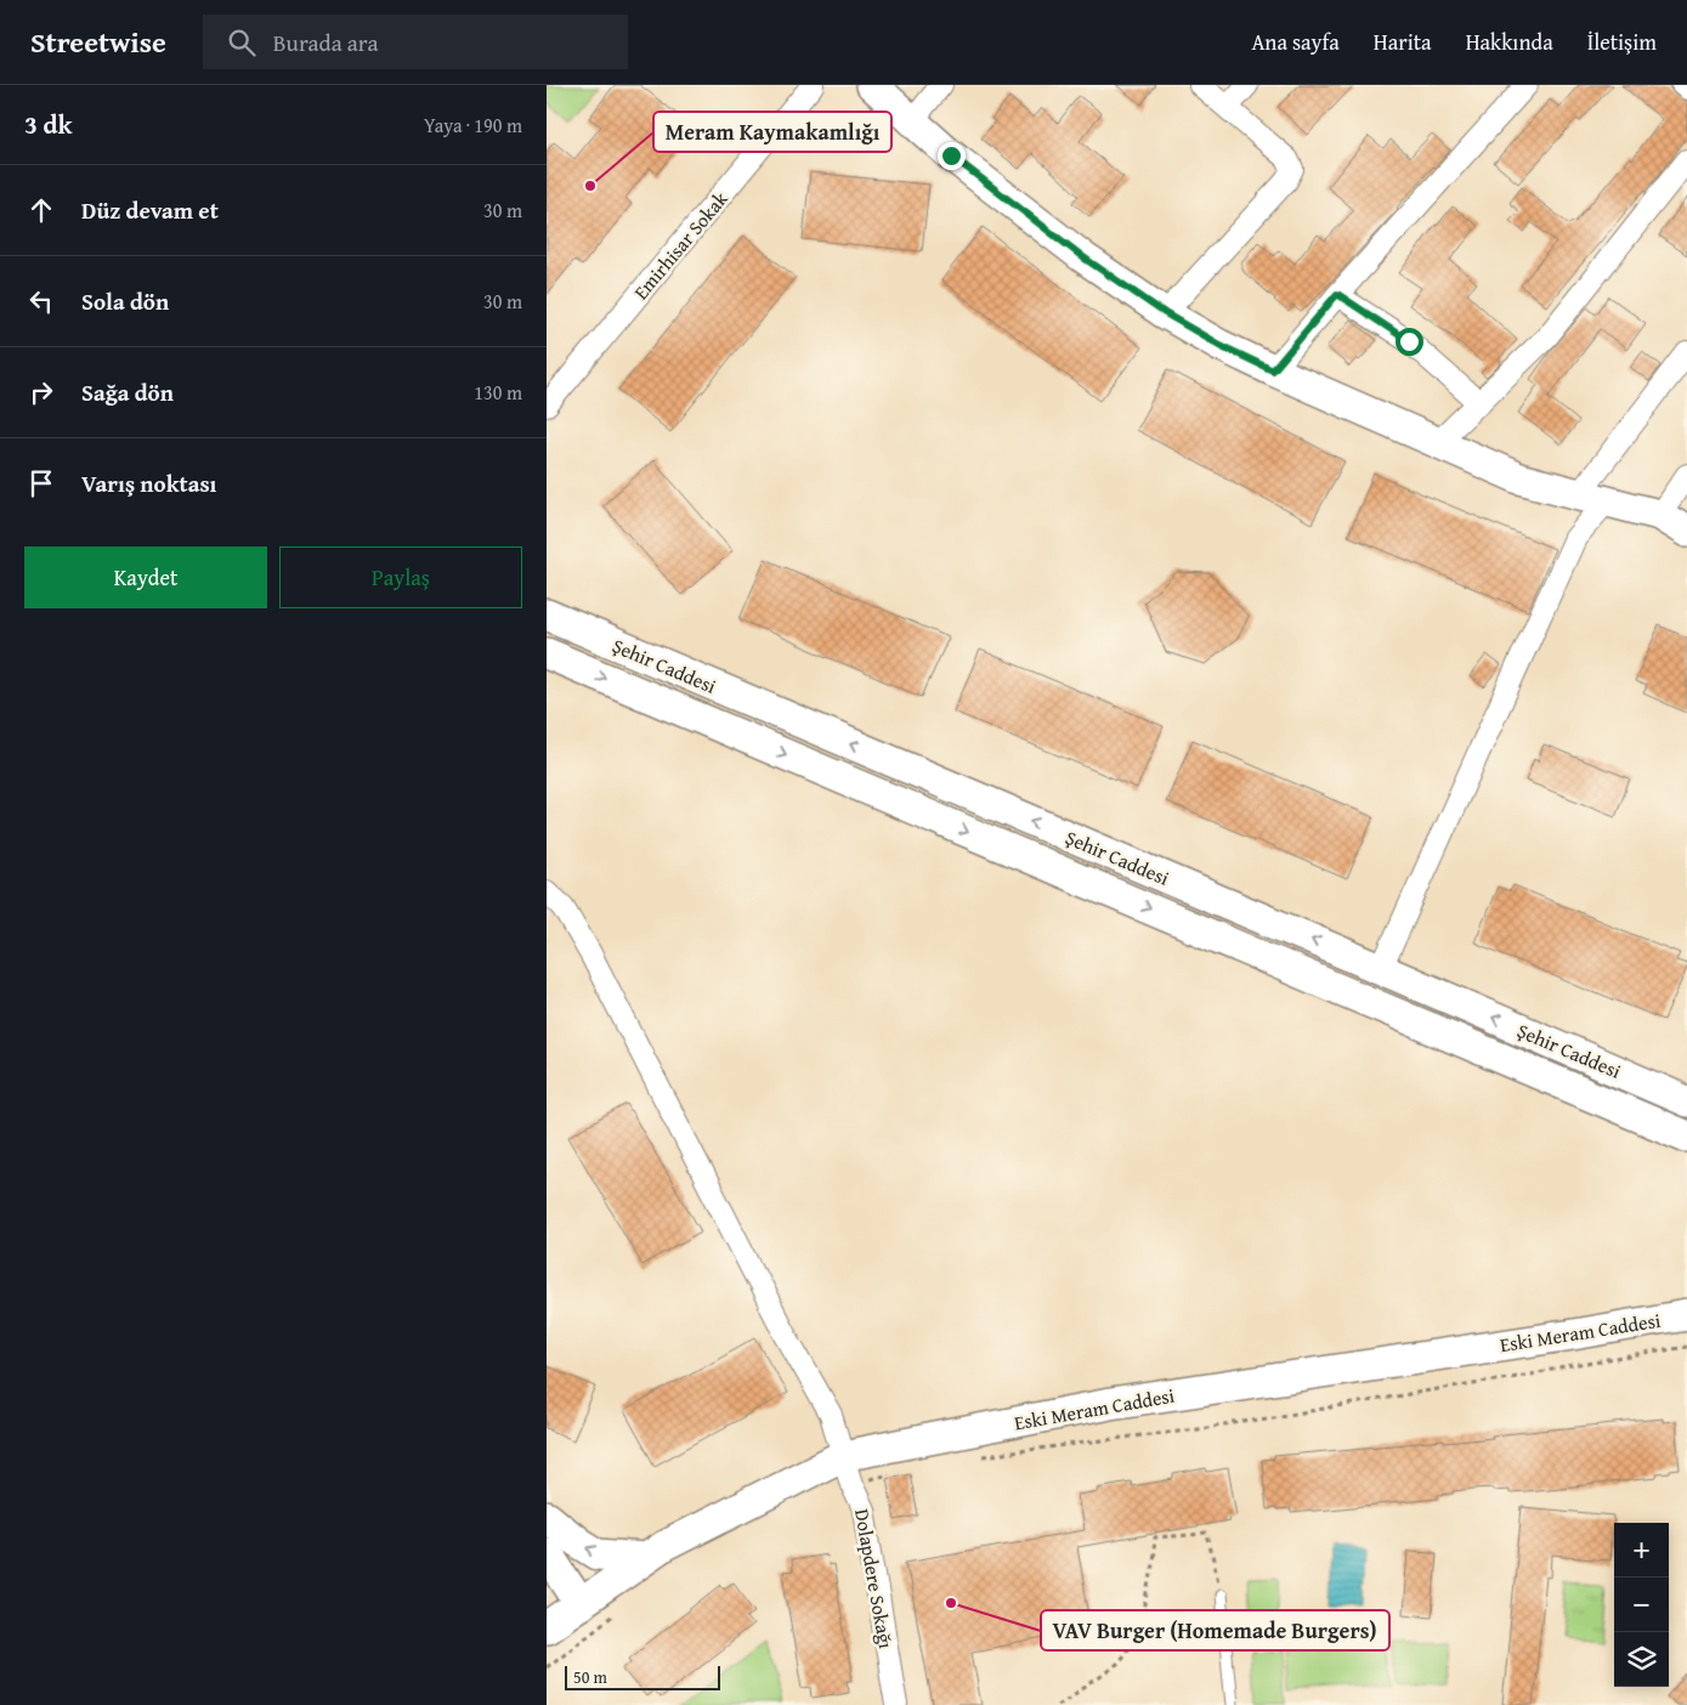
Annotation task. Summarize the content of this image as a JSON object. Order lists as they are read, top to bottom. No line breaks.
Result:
{"streets":{"main road":["Şehir Caddesi","Eski Meram Caddesi"],"street":["Emirhisar Sokak","Dolapdere Sokağı"]},"crossings":[["Eski Meram Caddesi","Dolapdere Sokağı"]],"places":["Meram Kaymakamlığı","VAV Burger (Homemade Burgers)"],"scale_bar":"50 m","page":{"header":"Streetwise","search":"Burada ara","nav":["Ana sayfa","Harita","Hakkında","İletişim"],"heading":["3 dk","Yaya · 190 m"],"list":[["Düz devam et","30 m"],["Sola dön","30 m"],["Sağa dön","130 m"],"Varış noktası"],"buttons":["Kaydet","Paylaş"],"map_buttons":["+","−"],"scale":"50 m"}}
